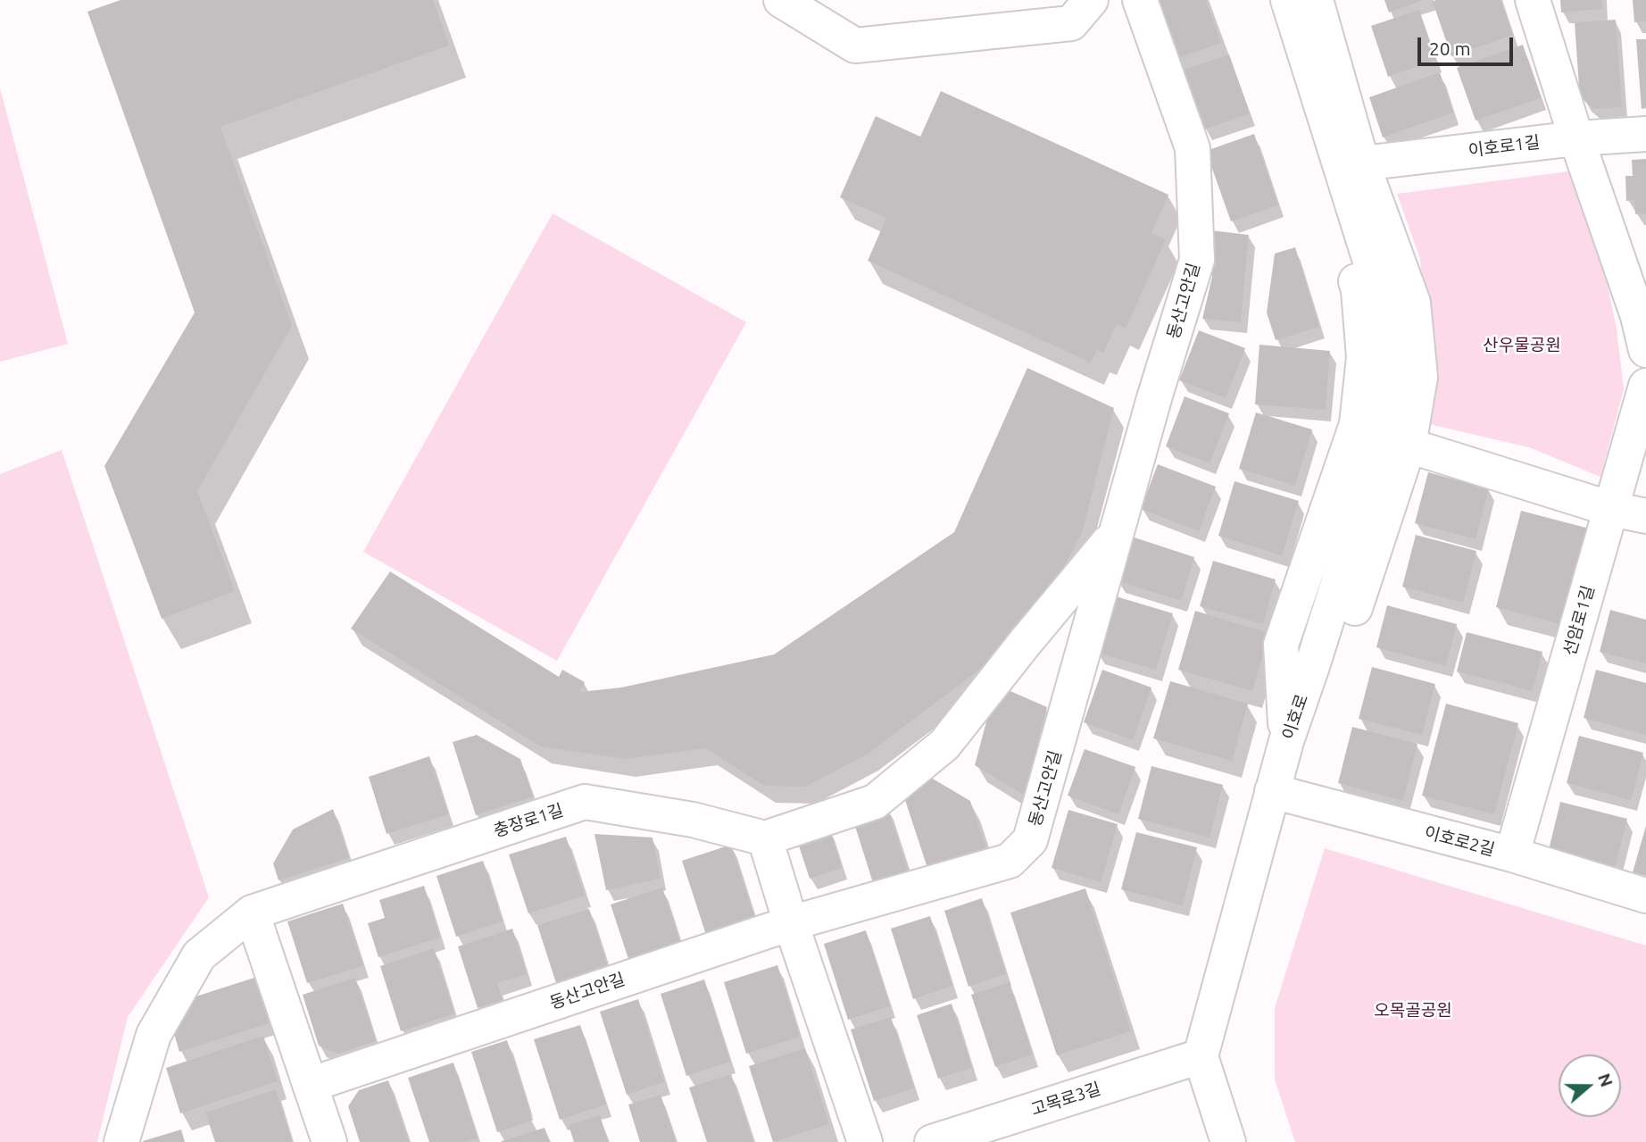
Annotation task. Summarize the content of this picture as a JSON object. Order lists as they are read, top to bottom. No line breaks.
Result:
{"streets":{"street":["이호로1길","동산고안길","선암로1길","이호로","충장로1길","이호로2길","고목로3길"]},"crossings":[["선암로1길","이호로2길"],["이호로","이호로2길"],["이호로","고목로3길"]],"parks":["산우물공원","오목골공원"],"scale_bar":"20 m","north":"right"}
